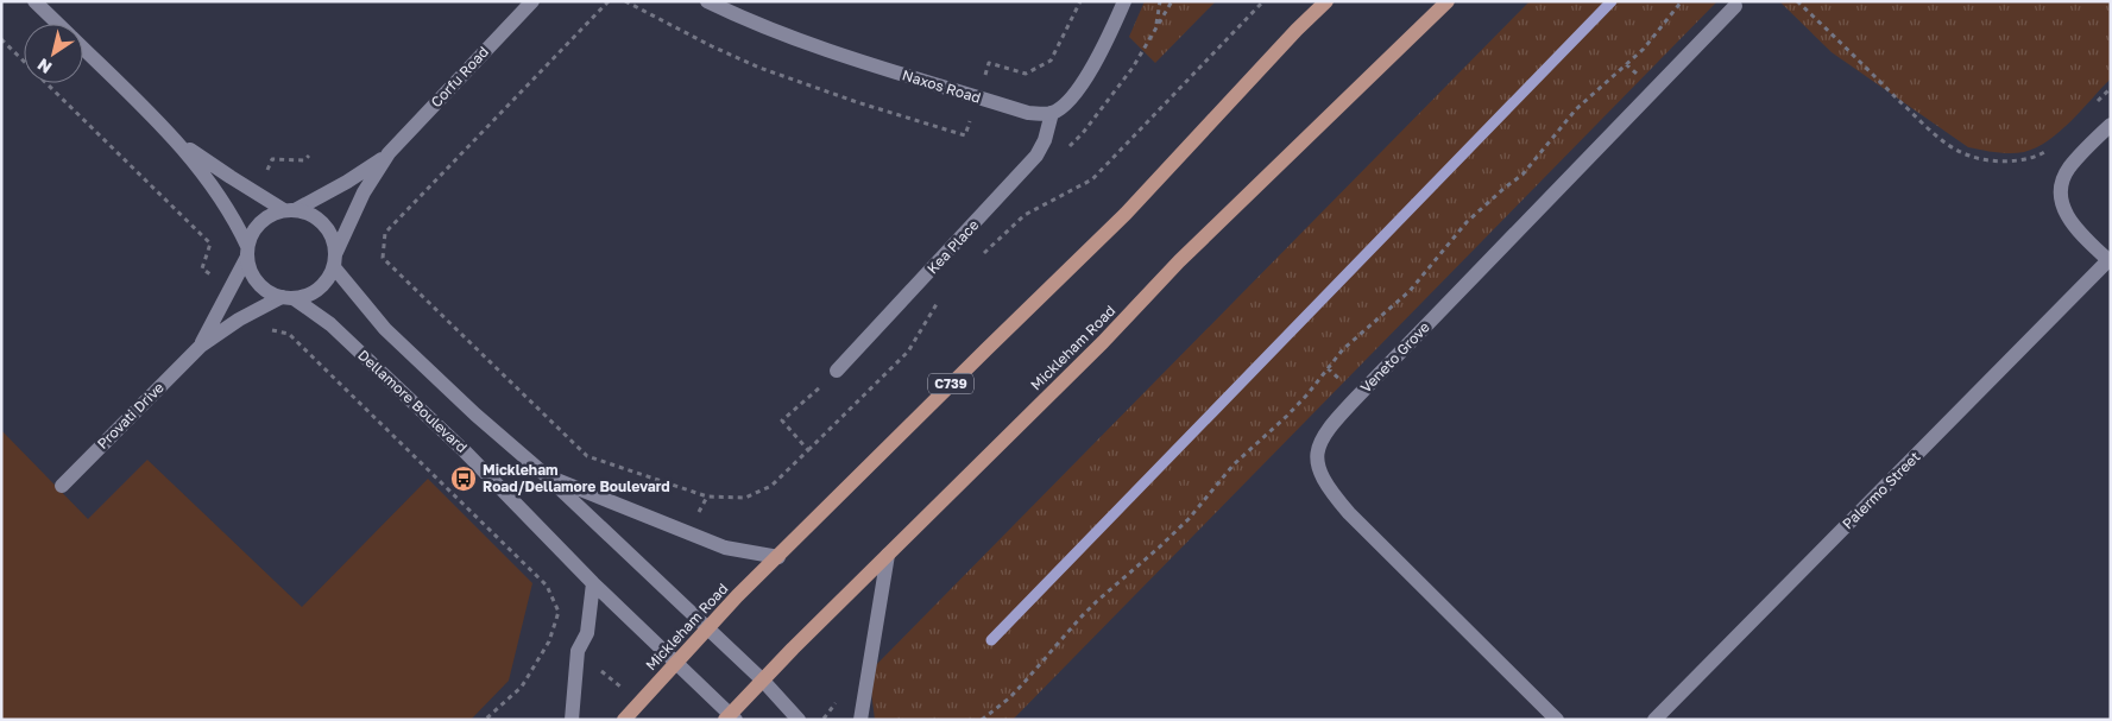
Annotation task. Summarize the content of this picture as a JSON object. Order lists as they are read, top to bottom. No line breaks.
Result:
{"streets":{"main road":["Mickleham Road","C739"],"street":["Corfu Road","Naxos Road","Kea Place","Veneto Grove","Dellamore Boulevard","Provati Drive","Palermo Street"]},"crossings":[["Corfu Road","Dellamore Boulevard"],["Corfu Road","Provati Drive"],["Naxos Road","Kea Place"],["Mickleham Road","Dellamore Boulevard"],["Dellamore Boulevard","Provati Drive"]],"places":{"bus stop":["Mickleham Road/Dellamore Boulevard"]},"north":"bottom left"}
